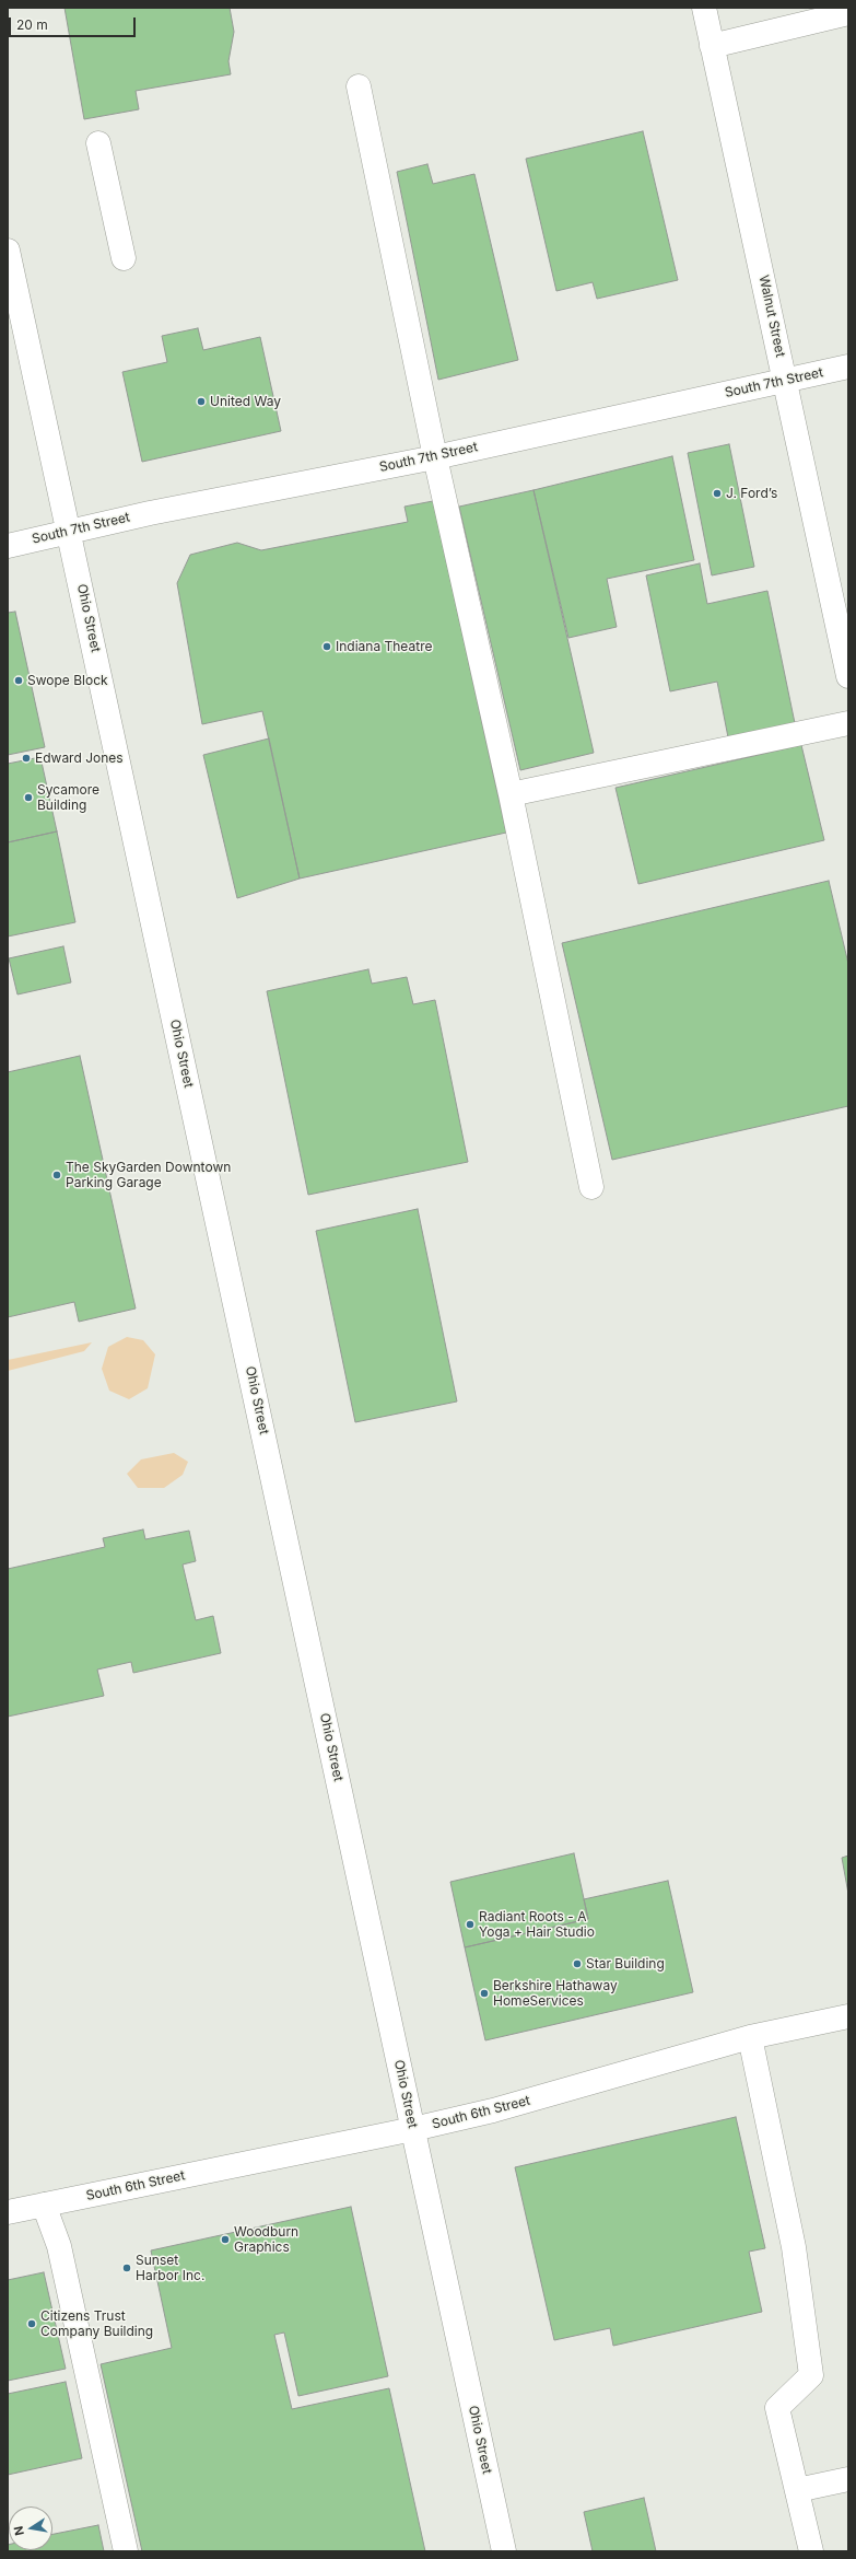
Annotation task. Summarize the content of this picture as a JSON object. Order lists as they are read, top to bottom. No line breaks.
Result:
{"streets":{"main road":["Walnut Street","South 7th Street","Ohio Street","South 6th Street"]},"crossings":[["Walnut Street","South 7th Street"],["South 7th Street","Ohio Street"],["Ohio Street","South 6th Street"]],"places":["United Way","J. Ford’s","Indiana Theatre","Swope Block","Edward Jones","Sycamore Building","The SkyGarden Downtown Parking Garage","Radiant Roots - A Yoga + Hair Studio","Star Building","Berkshire Hathaway HomeServices","Woodburn Graphics","Sunset Harbor Inc.","Citizens Trust Company Building"],"scale_bar":"20 m","north":"left"}
